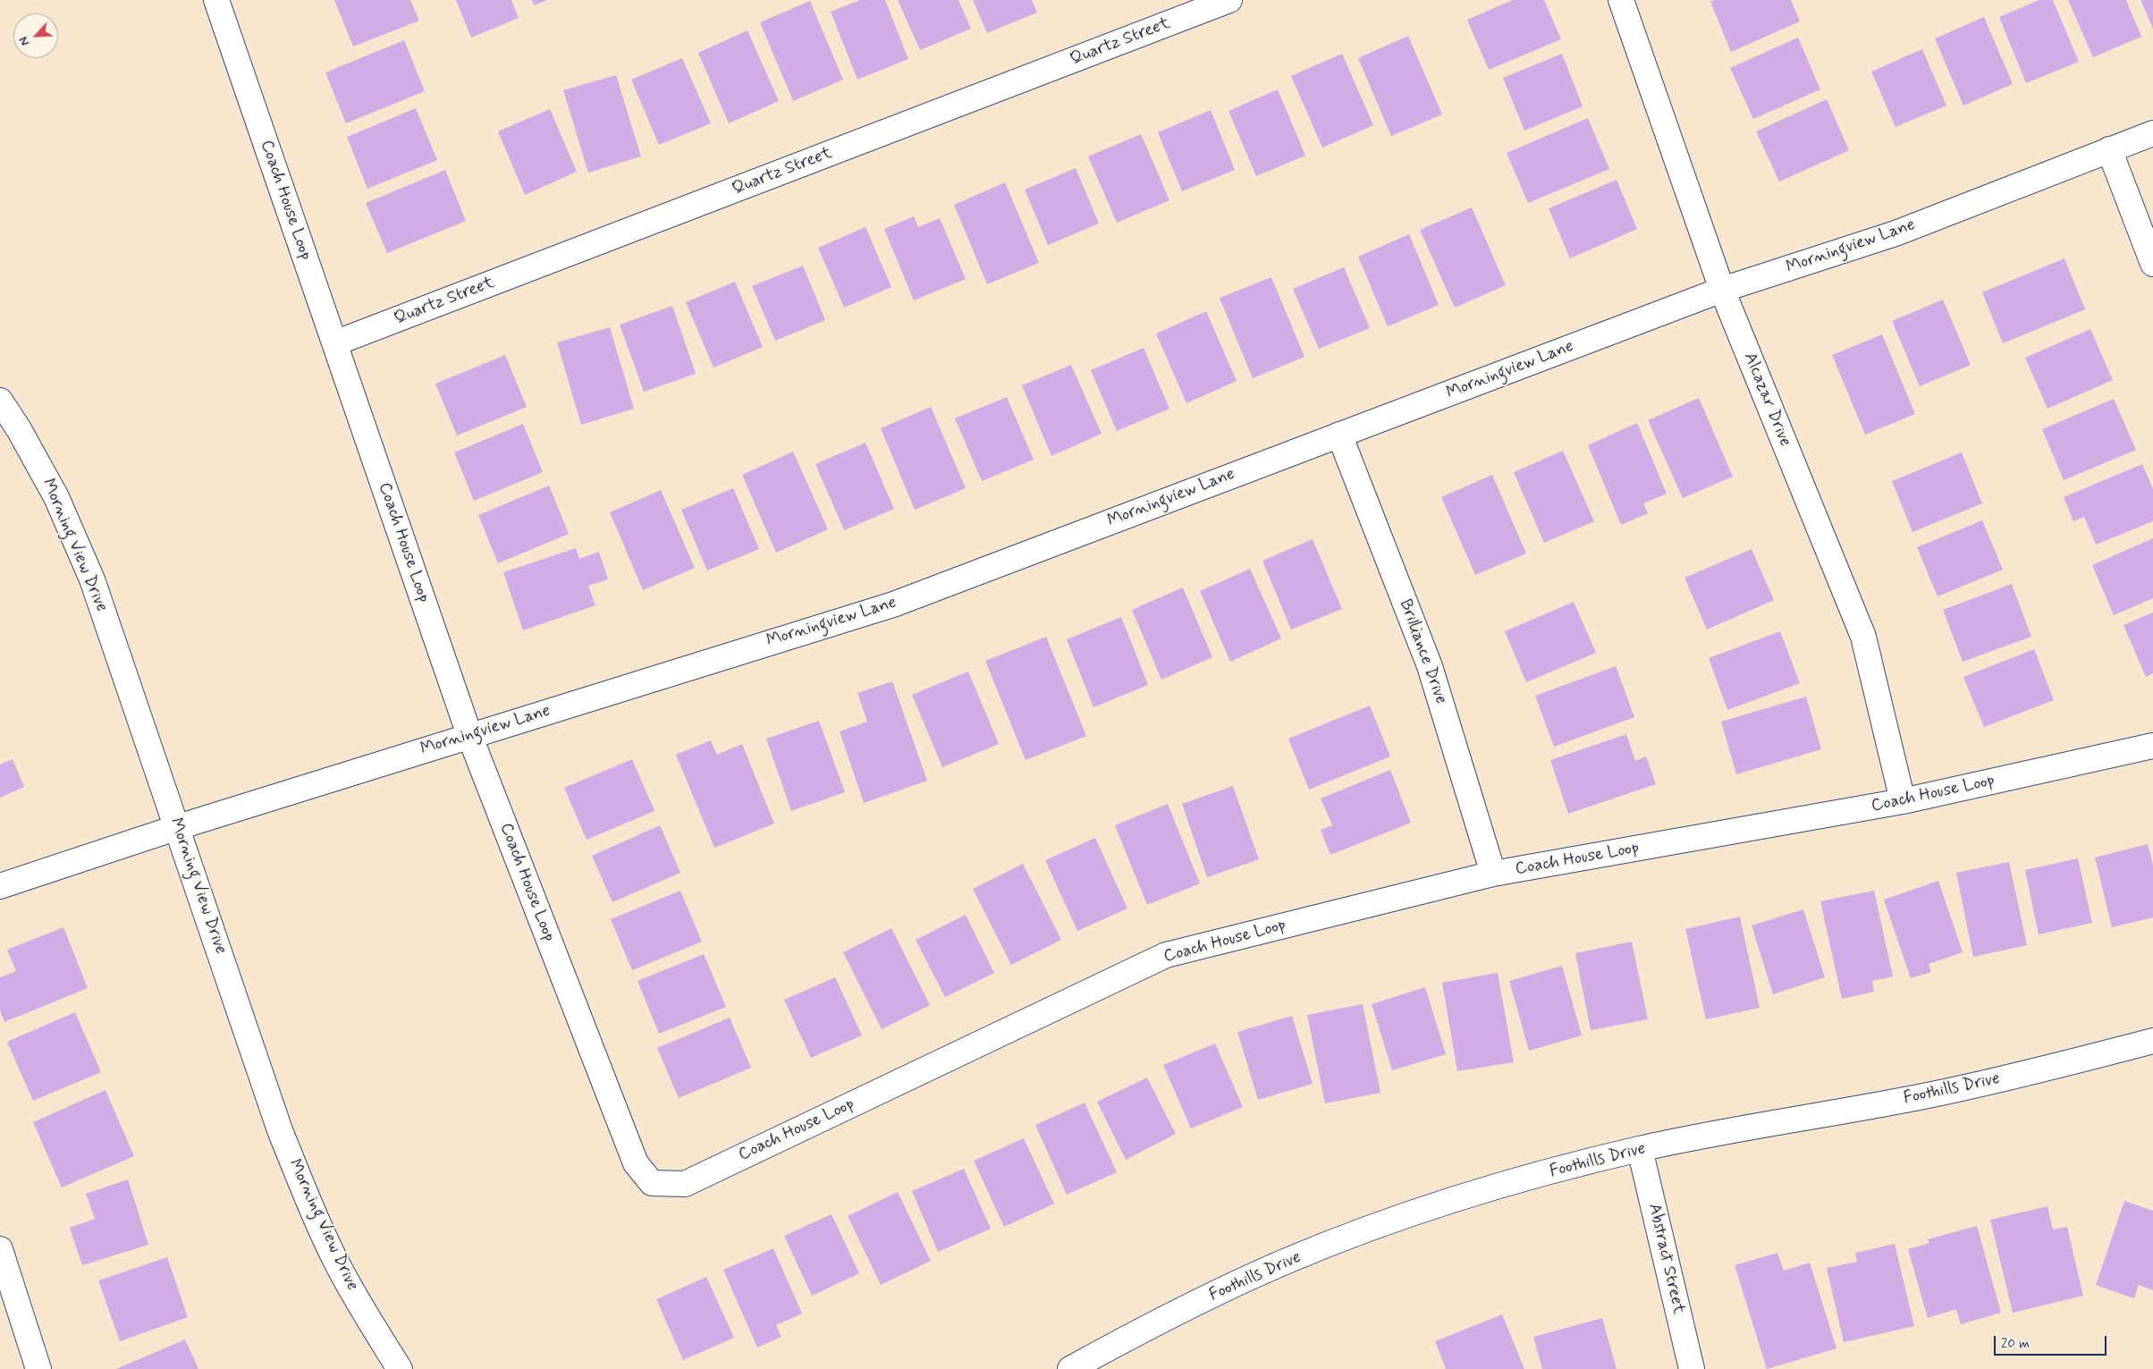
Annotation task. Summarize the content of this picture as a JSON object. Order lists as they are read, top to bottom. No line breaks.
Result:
{"streets":{"street":["Quartz Street","Coach House Loop","Morningview Lane","Alcazar Drive","Morning View Drive","Brilliance Drive","Foothills Drive","Abstract Street"]},"crossings":[["Quartz Street","Coach House Loop"],["Coach House Loop","Morningview Lane"],["Coach House Loop","Alcazar Drive"],["Coach House Loop","Brilliance Drive"],["Morningview Lane","Alcazar Drive"],["Morningview Lane","Morning View Drive"],["Morningview Lane","Brilliance Drive"],["Foothills Drive","Abstract Street"]],"scale_bar":"20 m","north":"bottom left"}
